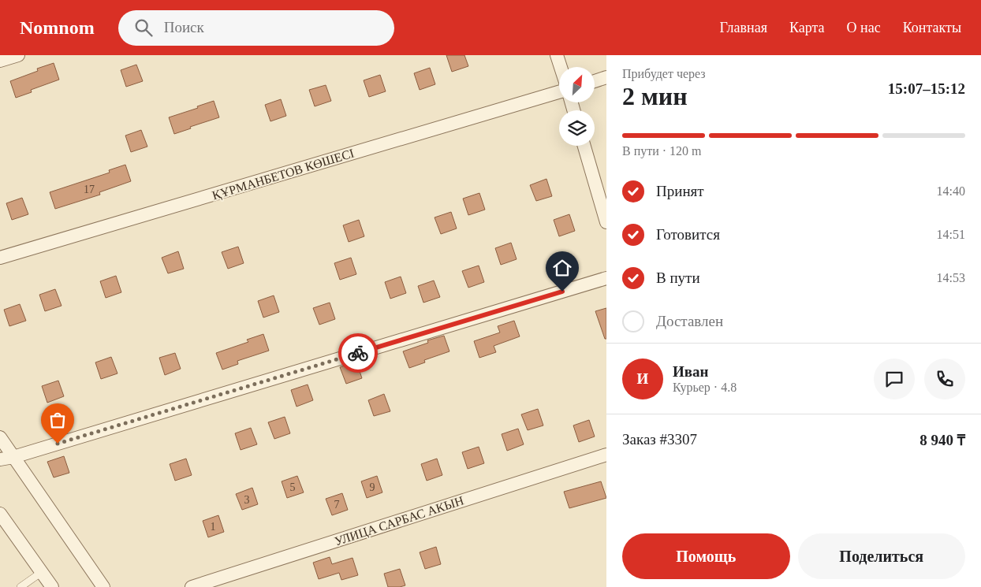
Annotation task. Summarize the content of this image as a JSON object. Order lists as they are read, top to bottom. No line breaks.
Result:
{"streets":{"street":["ҚҰРМАНБЕТОВ КӨШЕСІ","УЛИЦА САРБАС АКЫН"]},"house_numbers":["17","5","9","3","7","1"],"north":"top right","page":{"header":"Nomnom","search":"Поиск","nav":["Главная","Карта","О нас","Контакты"],"heading":["2 мин","Прибудет через","15:07–15:12"],"panel":["Иван","Курьер · 4.8","Заказ #3307","8 940 ₸"],"bar":"В пути · 120 m","list":[["Принят","14:40"],["Готовится","14:51"],["В пути","14:53"],"Доставлен"],"round":"И","buttons":["Помощь","Поделиться"]}}
